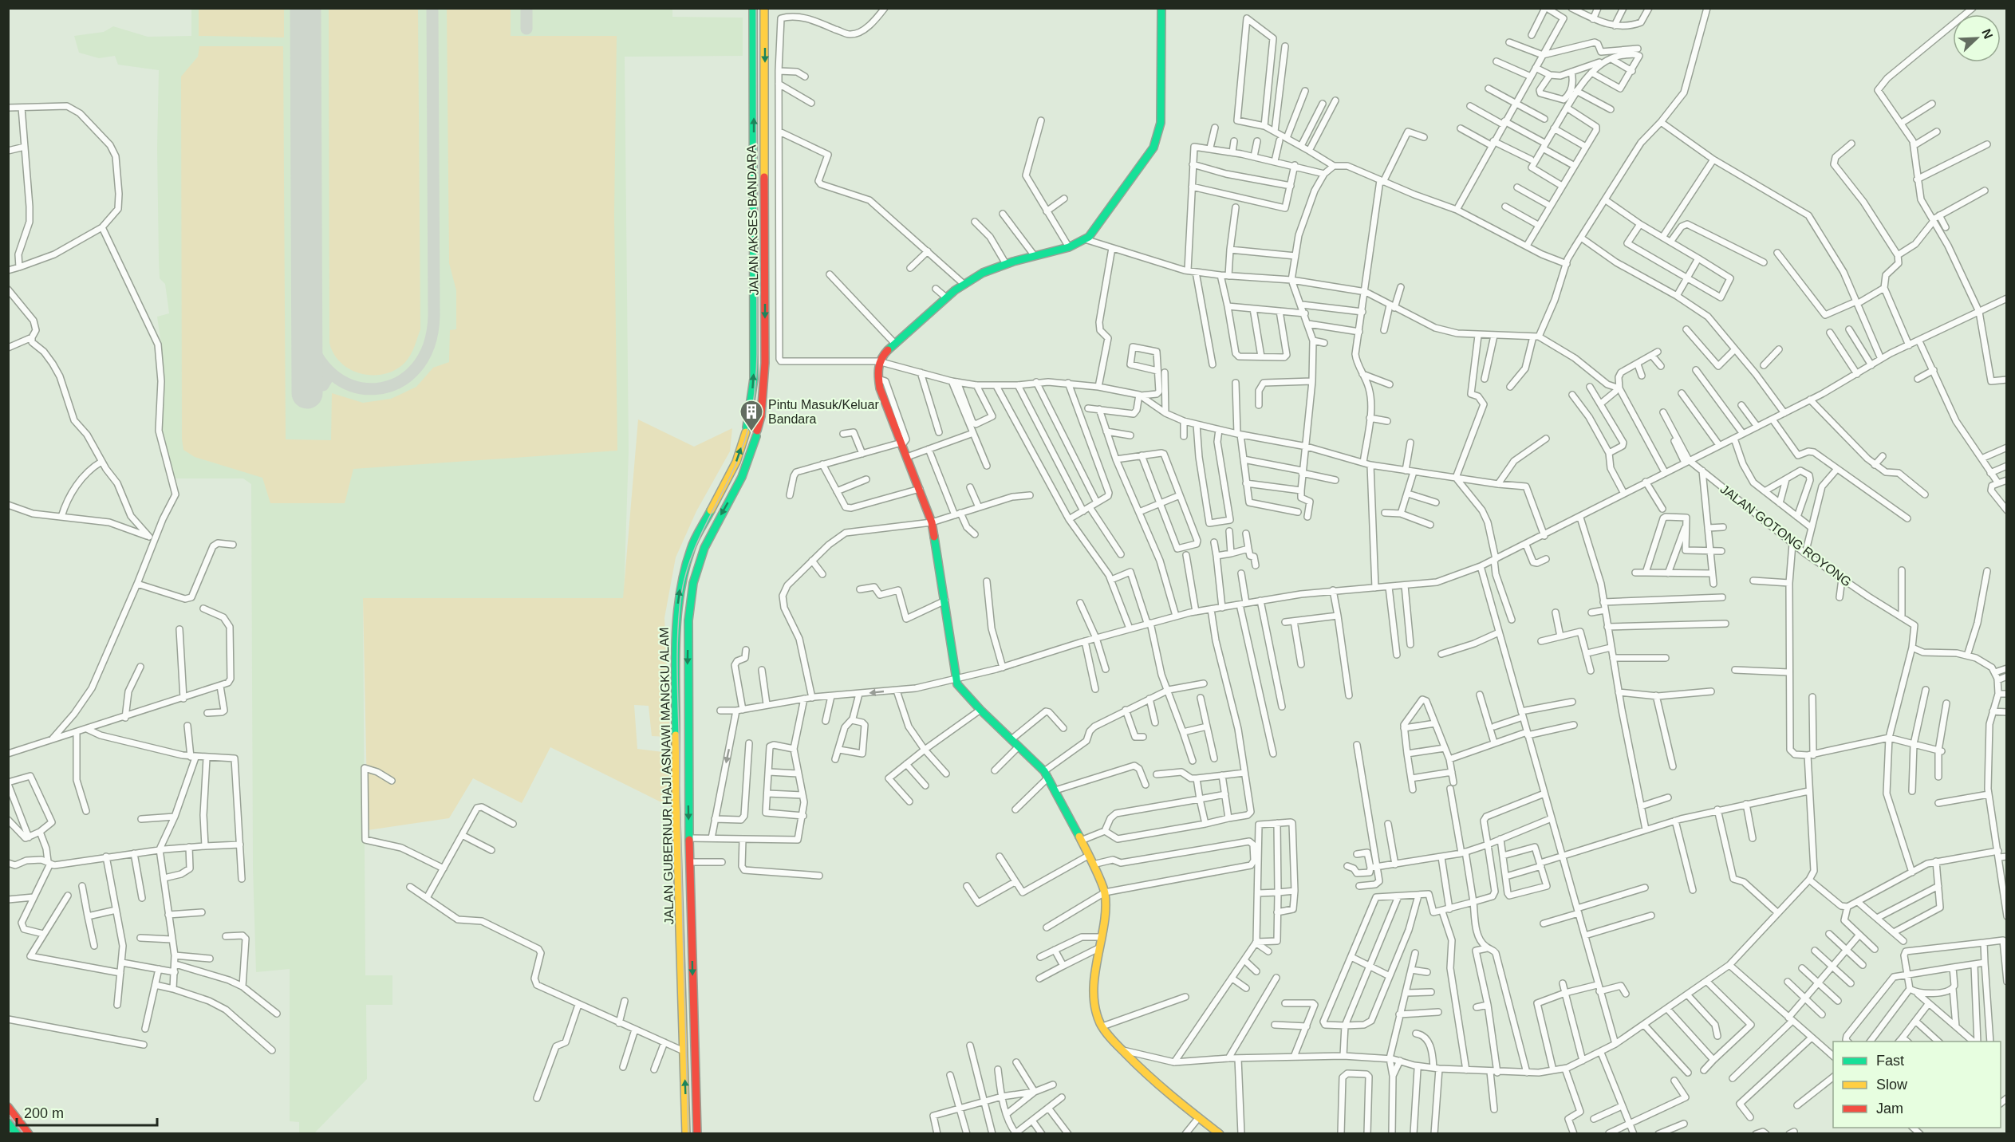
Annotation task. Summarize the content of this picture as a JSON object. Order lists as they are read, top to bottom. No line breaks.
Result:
{"streets":{"main road":["JALAN AKSES BANDARA","JALAN GUBERNUR HAJI ASNAWI MANGKU ALAM"],"street":["JALAN GOTONG ROYONG"]},"crossings":[["JALAN AKSES BANDARA","JALAN GUBERNUR HAJI ASNAWI MANGKU ALAM"]],"places":{"building":["Pintu Masuk/Keluar Bandara"]},"legend":["Fast","Slow","Jam"],"scale_bar":"200 m","north":"top right"}
